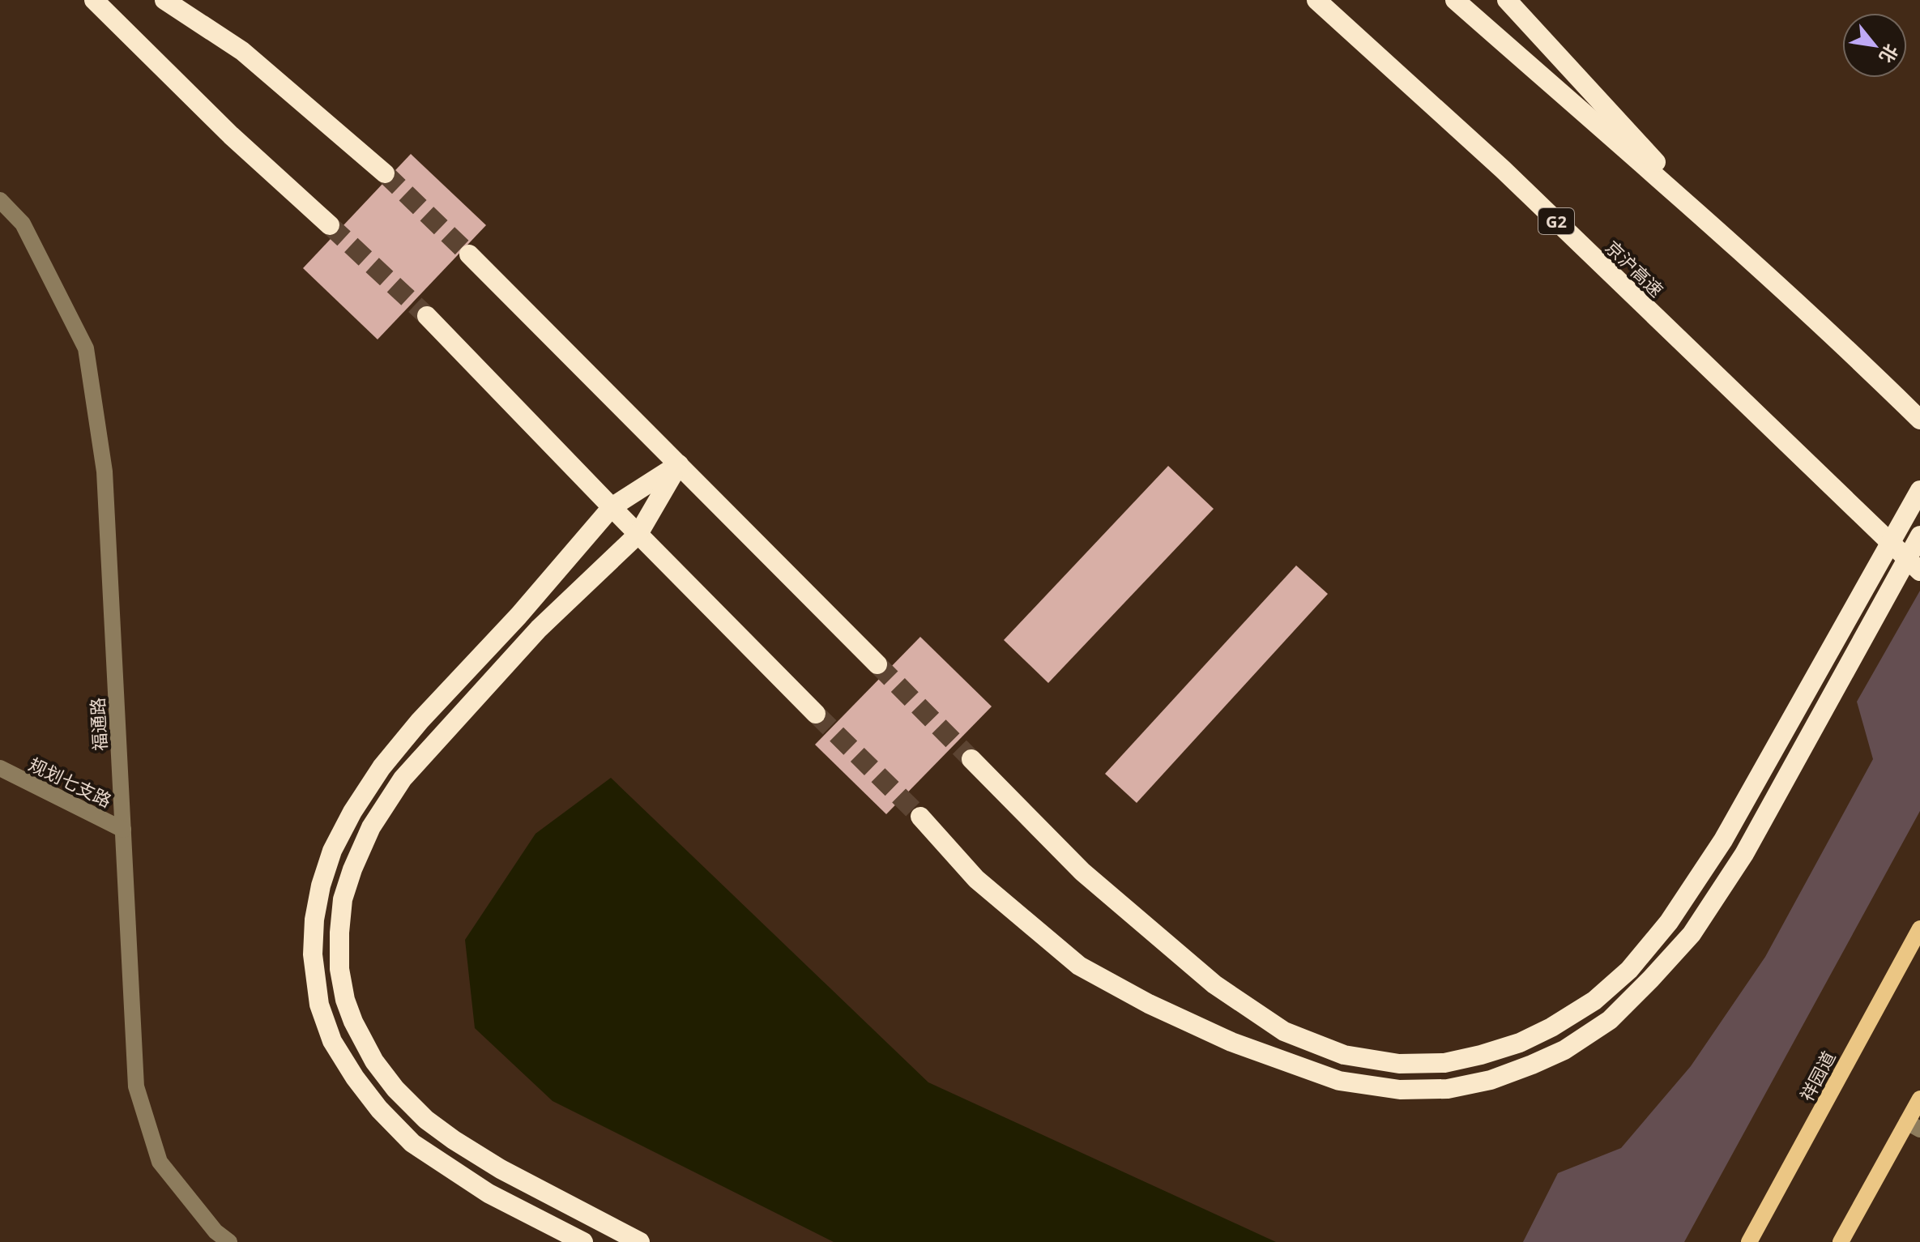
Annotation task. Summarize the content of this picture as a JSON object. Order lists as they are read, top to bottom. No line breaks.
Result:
{"streets":{"highway":["G2","京沪高速"],"main road":["祥园道"],"street":["福通路","规划七支路"]},"crossings":[["福通路","规划七支路"]],"north":"bottom right"}
